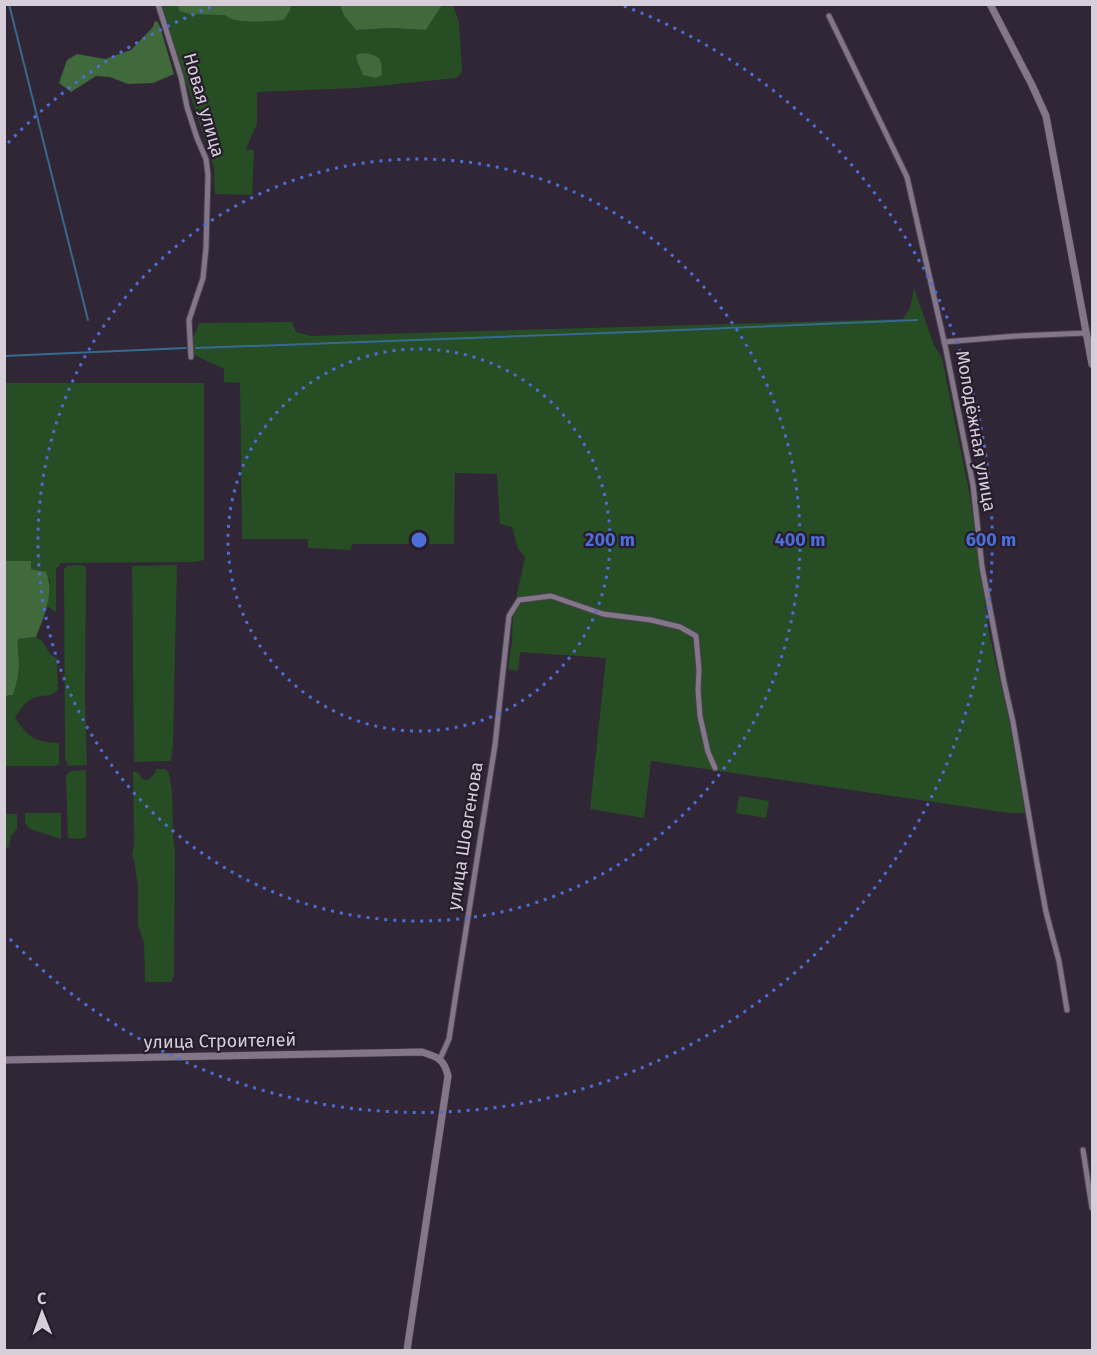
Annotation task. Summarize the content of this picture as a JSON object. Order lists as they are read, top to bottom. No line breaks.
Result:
{"streets":{"street":["Новая улица","Молодёжная улица","улица Шовгенова","улица Строителей"]},"crossings":[["улица Шовгенова","улица Строителей"]],"north":"top","rings":["200 m","400 m","600 m"]}
